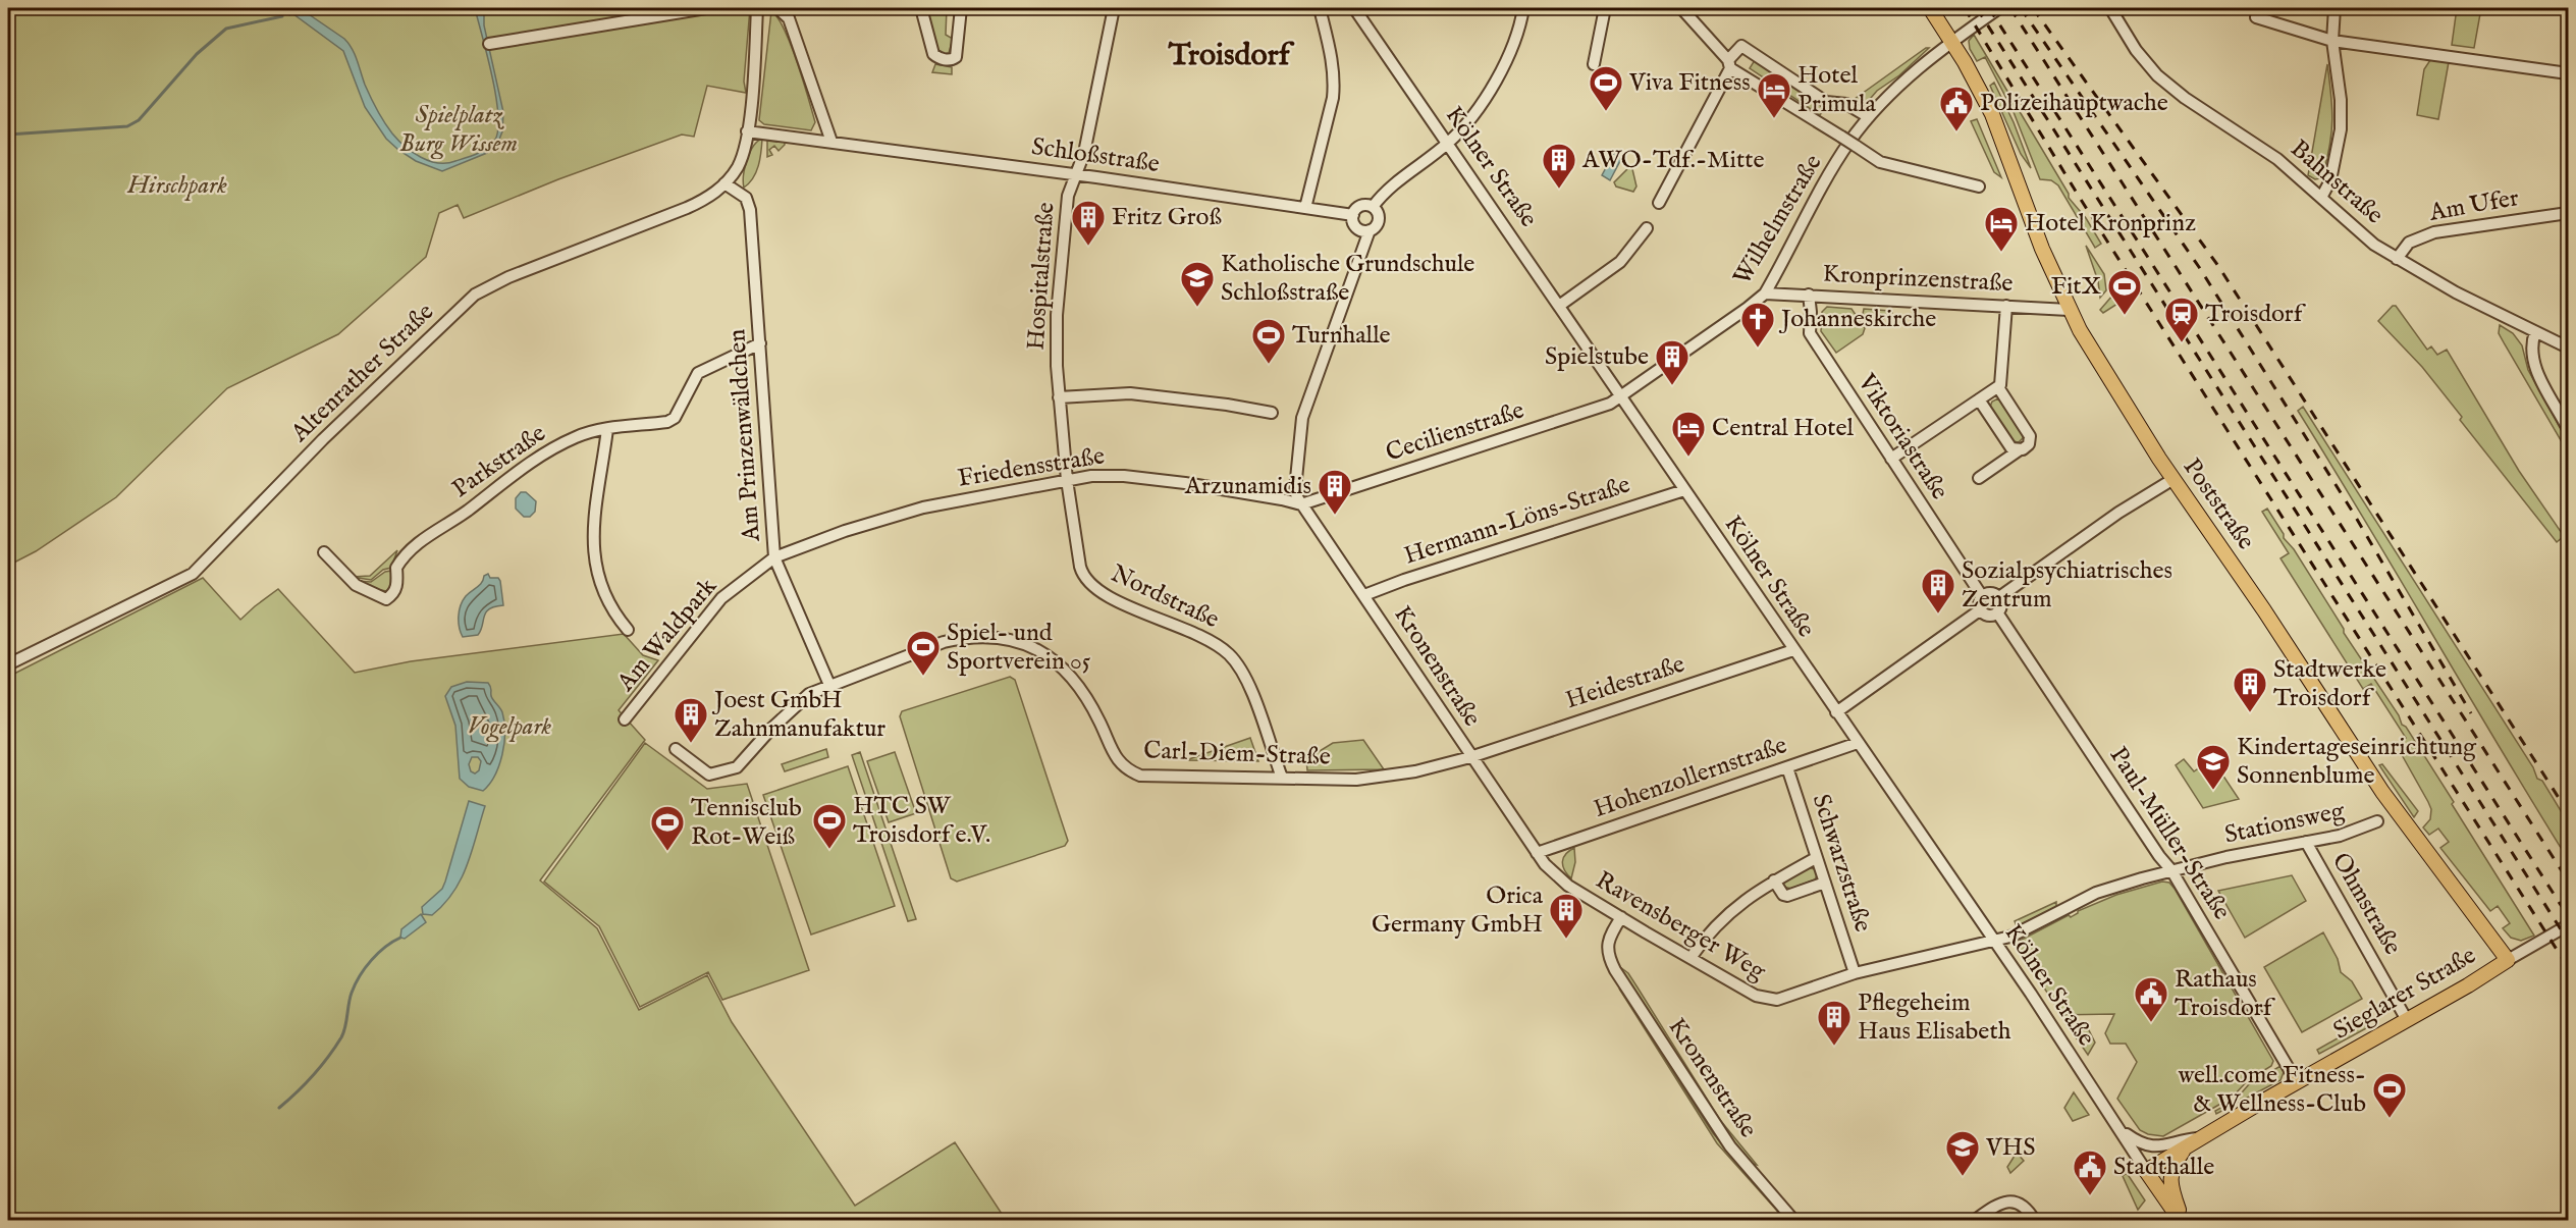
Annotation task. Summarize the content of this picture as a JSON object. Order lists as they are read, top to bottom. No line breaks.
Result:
{"streets":{"main road":["Poststraße","Sieglarer Straße"],"street":["Schloßstraße","Kölner Straße","Bahnstraße","Am Ufer","Wilhelmstraße","Hospitalstraße","Kronprinzenstraße","Altenrather Straße","Cecilienstraße","Am Prinzenwäldchen","Viktoriastraße","Parkstraße","Friedensstraße","Hermann-Löns-Straße","Nordstraße","Am Waldpark","Kronenstraße","Heidestraße","Carl-Diem-Straße","Hohenzollernstraße","Stationsweg","Paul-Müller-Straße","Schwarzstraße","Ohmstraße","Ravensberger Weg"]},"crossings":[["Schloßstraße","Hospitalstraße"],["Schloßstraße","Altenrather Straße"],["Kölner Straße","Wilhelmstraße"],["Kölner Straße","Cecilienstraße"],["Kölner Straße","Hermann-Löns-Straße"],["Kölner Straße","Heidestraße"],["Kölner Straße","Hohenzollernstraße"],["Kölner Straße","Stationsweg"],["Kölner Straße","Ravensberger Weg"],["Kölner Straße","Sieglarer Straße"],["Bahnstraße","Am Ufer"],["Wilhelmstraße","Kronprinzenstraße"],["Wilhelmstraße","Cecilienstraße"],["Wilhelmstraße","Poststraße"],["Hospitalstraße","Friedensstraße"],["Hospitalstraße","Nordstraße"],["Kronprinzenstraße","Viktoriastraße"],["Kronprinzenstraße","Poststraße"],["Altenrather Straße","Am Prinzenwäldchen"],["Cecilienstraße","Friedensstraße"],["Cecilienstraße","Kronenstraße"],["Am Prinzenwäldchen","Parkstraße"],["Am Prinzenwäldchen","Friedensstraße"],["Am Prinzenwäldchen","Am Waldpark"],["Am Prinzenwäldchen","Carl-Diem-Straße"],["Viktoriastraße","Paul-Müller-Straße"],["Friedensstraße","Nordstraße"],["Friedensstraße","Am Waldpark"],["Friedensstraße","Kronenstraße"],["Poststraße","Sieglarer Straße"],["Hermann-Löns-Straße","Kronenstraße"],["Nordstraße","Carl-Diem-Straße"],["Kronenstraße","Heidestraße"],["Kronenstraße","Carl-Diem-Straße"],["Kronenstraße","Hohenzollernstraße"],["Kronenstraße","Ravensberger Weg"],["Heidestraße","Carl-Diem-Straße"],["Hohenzollernstraße","Schwarzstraße"],["Hohenzollernstraße","Ravensberger Weg"],["Stationsweg","Paul-Müller-Straße"],["Stationsweg","Ohmstraße"],["Stationsweg","Ravensberger Weg"],["Paul-Müller-Straße","Sieglarer Straße"],["Schwarzstraße","Ravensberger Weg"],["Ohmstraße","Sieglarer Straße"]],"districts":["Troisdorf"],"parks":["Spielplatz Burg Wissem","Hirschpark","Vogelpark"],"places":{"sports":["Viva Fitness","FitX","Turnhalle","Spiel- und Sportverein 05","HTC SW Troisdorf e.V.","Tennisclub Rot-Weiß","well.come Fitness- & Wellness-Club"],"hotel":["Hotel Primula","Hotel Kronprinz","Central Hotel"],"public building":["Polizeihauptwache","Rathaus Troisdorf","Stadthalle"],"building":["AWO-Tdf.-Mitte","Fritz Groß","Spielstube","Arzunamidis","Sozialpsychiatrisches Zentrum","Stadtwerke Troisdorf","Joest GmbH Zahnmanufaktur","Orica Germany GmbH","Pflegeheim Haus Elisabeth"],"school or university":["Katholische Grundschule Schloßstraße","Kindertageseinrichtung Sonnenblume","VHS"],"station":["Troisdorf"],"church":["Johanneskirche"]}}
